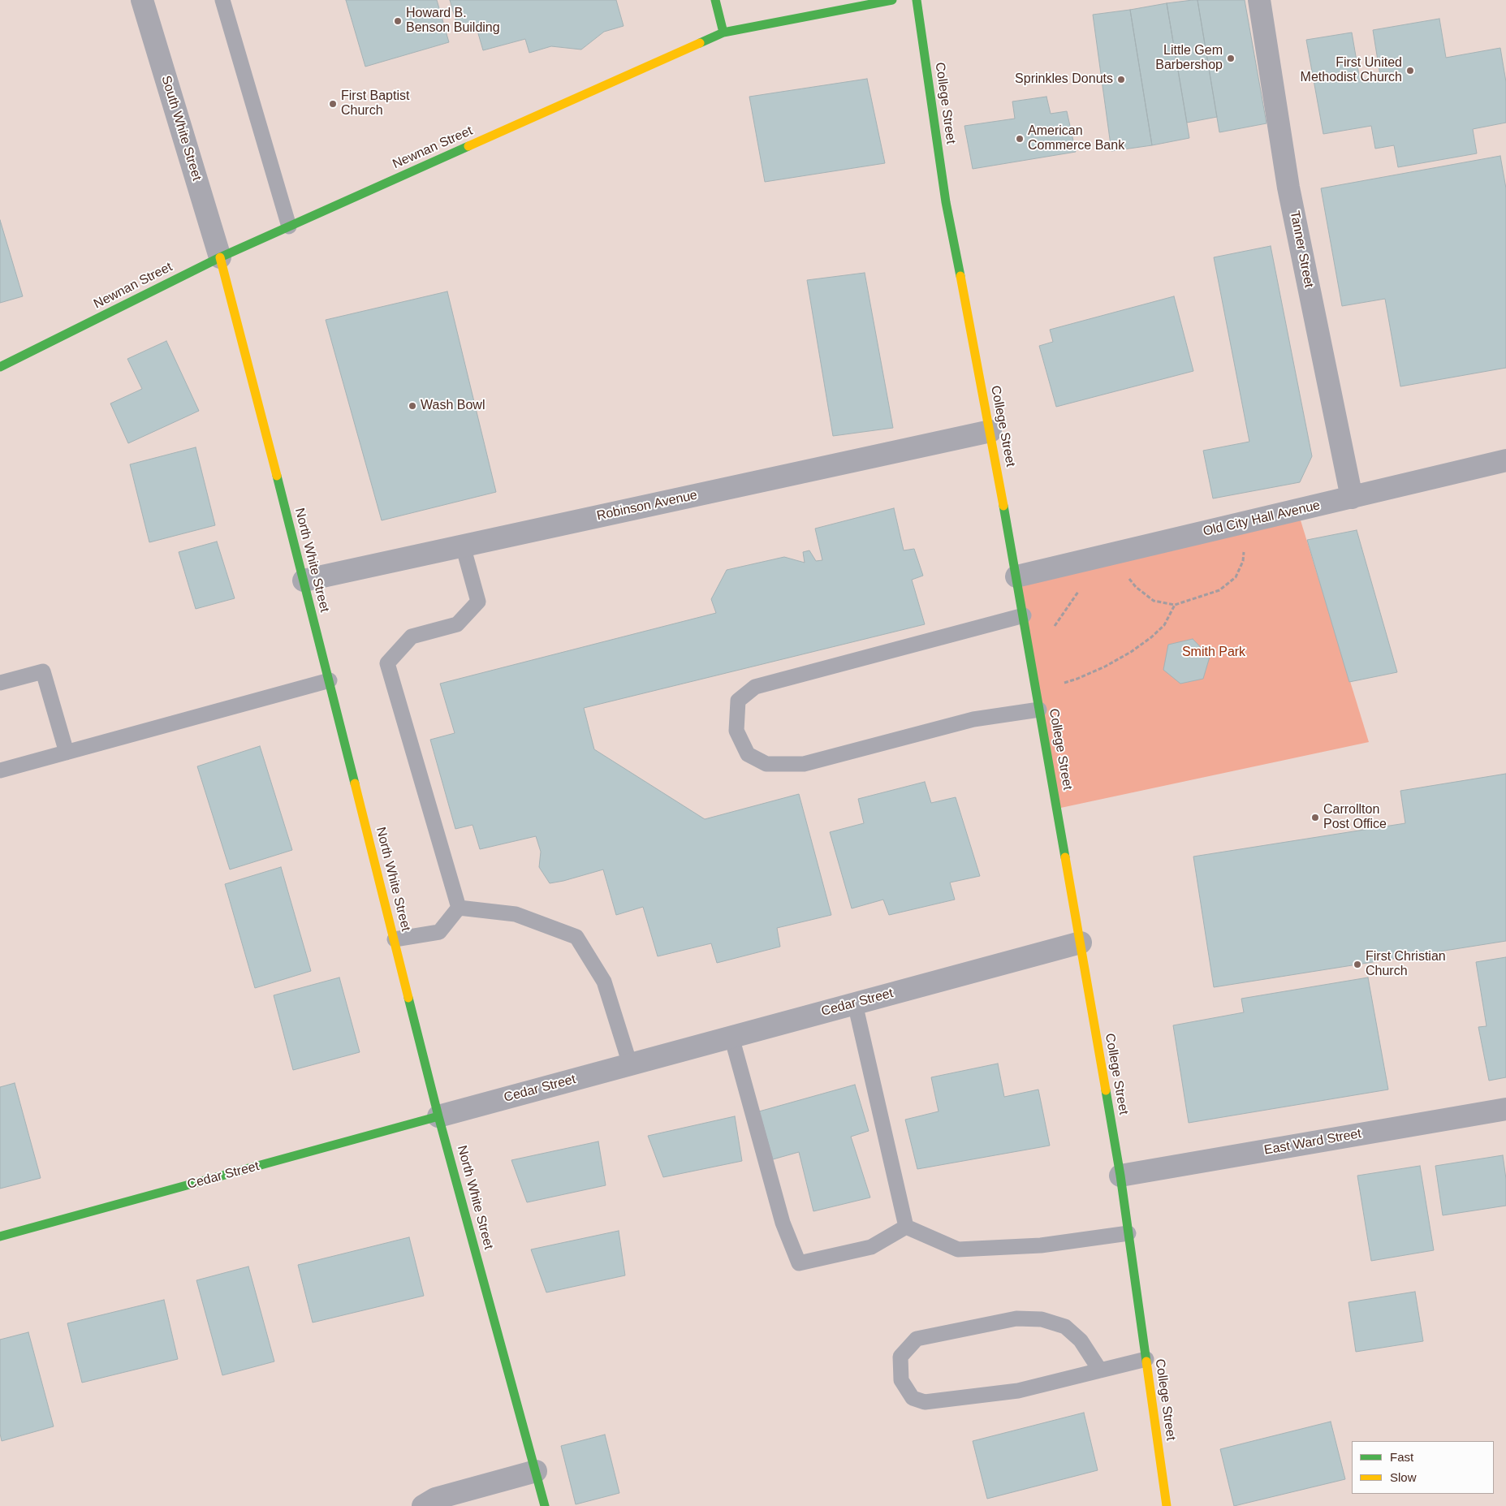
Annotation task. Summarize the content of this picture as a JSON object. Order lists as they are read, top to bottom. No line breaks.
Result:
{"streets":{"street":["College Street","South White Street","Newnan Street","Tanner Street","Robinson Avenue","Old City Hall Avenue","North White Street","Cedar Street","East Ward Street"]},"crossings":[["College Street","Robinson Avenue"],["College Street","Old City Hall Avenue"],["College Street","Cedar Street"],["College Street","East Ward Street"],["South White Street","Newnan Street"],["South White Street","North White Street"],["Newnan Street","North White Street"],["Tanner Street","Old City Hall Avenue"],["Robinson Avenue","North White Street"],["North White Street","Cedar Street"]],"parks":["Smith Park"],"places":["Howard B. Benson Building","Little Gem Barbershop","First United Methodist Church","Sprinkles Donuts","First Baptist Church","American Commerce Bank","Wash Bowl","Carrollton Post Office","First Christian Church"],"legend":["Fast","Slow"]}
